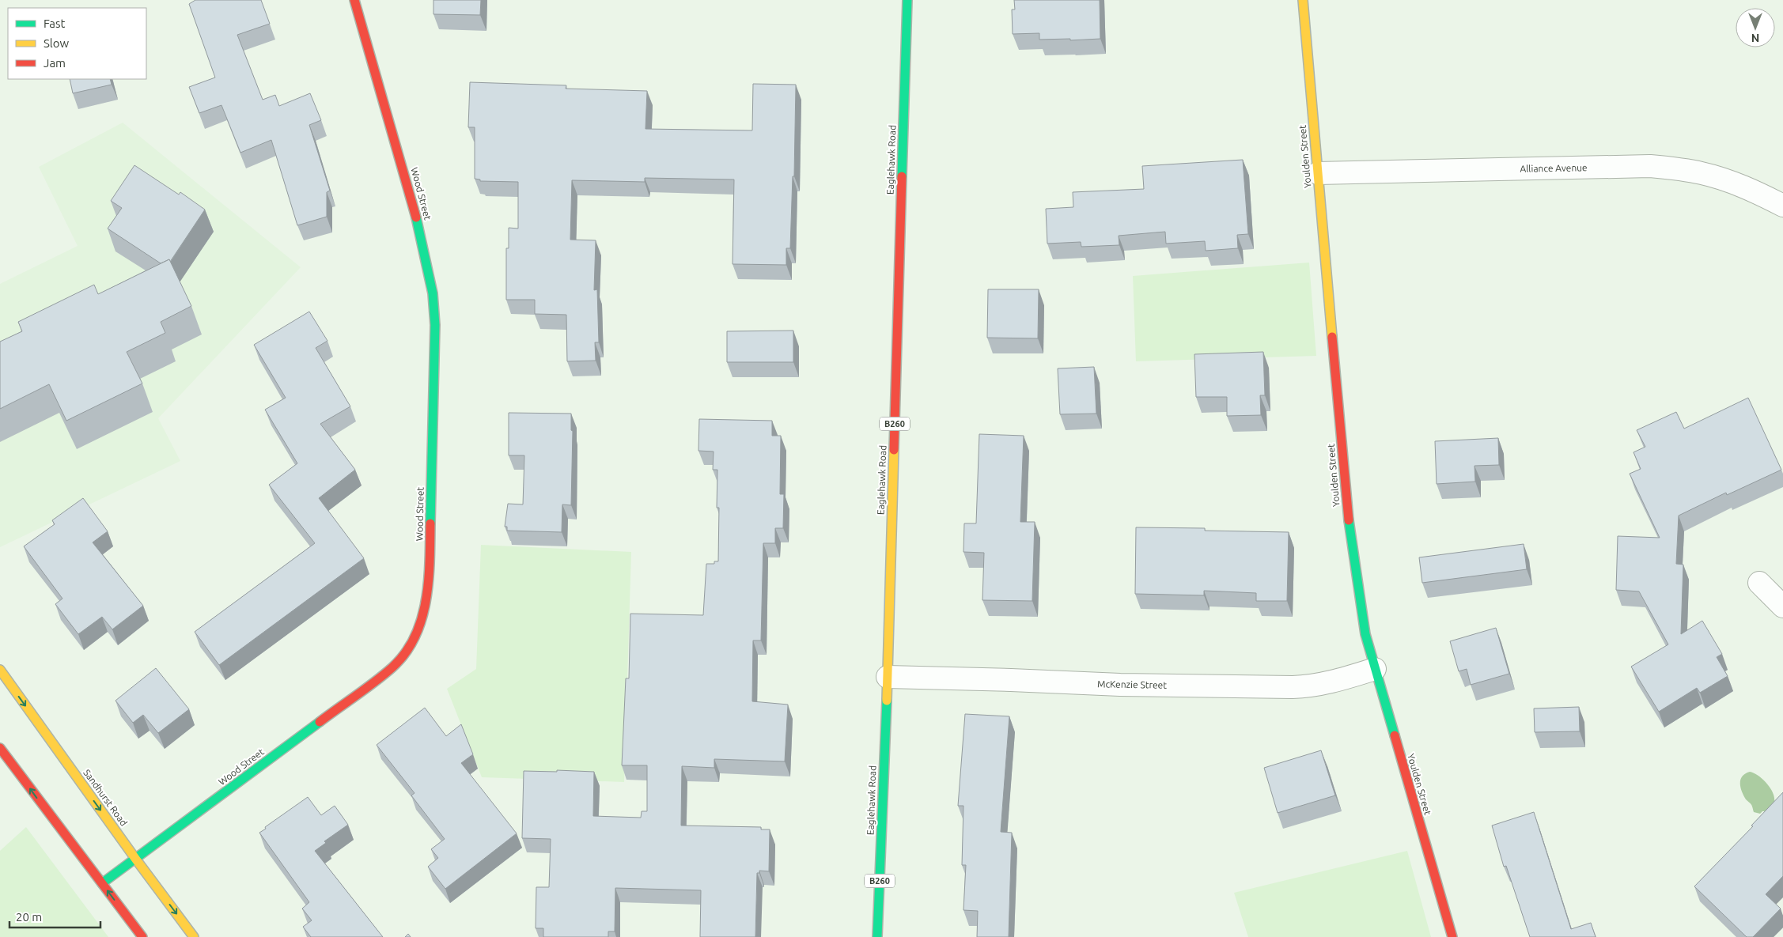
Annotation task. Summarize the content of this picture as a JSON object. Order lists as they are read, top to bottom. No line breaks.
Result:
{"streets":{"street":["Youlden Street","Eaglehawk Road","Alliance Avenue","Wood Street","B260","McKenzie Street","Sandhurst Road"]},"crossings":[["Youlden Street","Alliance Avenue"],["Youlden Street","McKenzie Street"],["Eaglehawk Road","McKenzie Street"],["Wood Street","Sandhurst Road"]],"legend":["Fast","Slow","Jam"],"scale_bar":"20 m","north":"bottom"}
